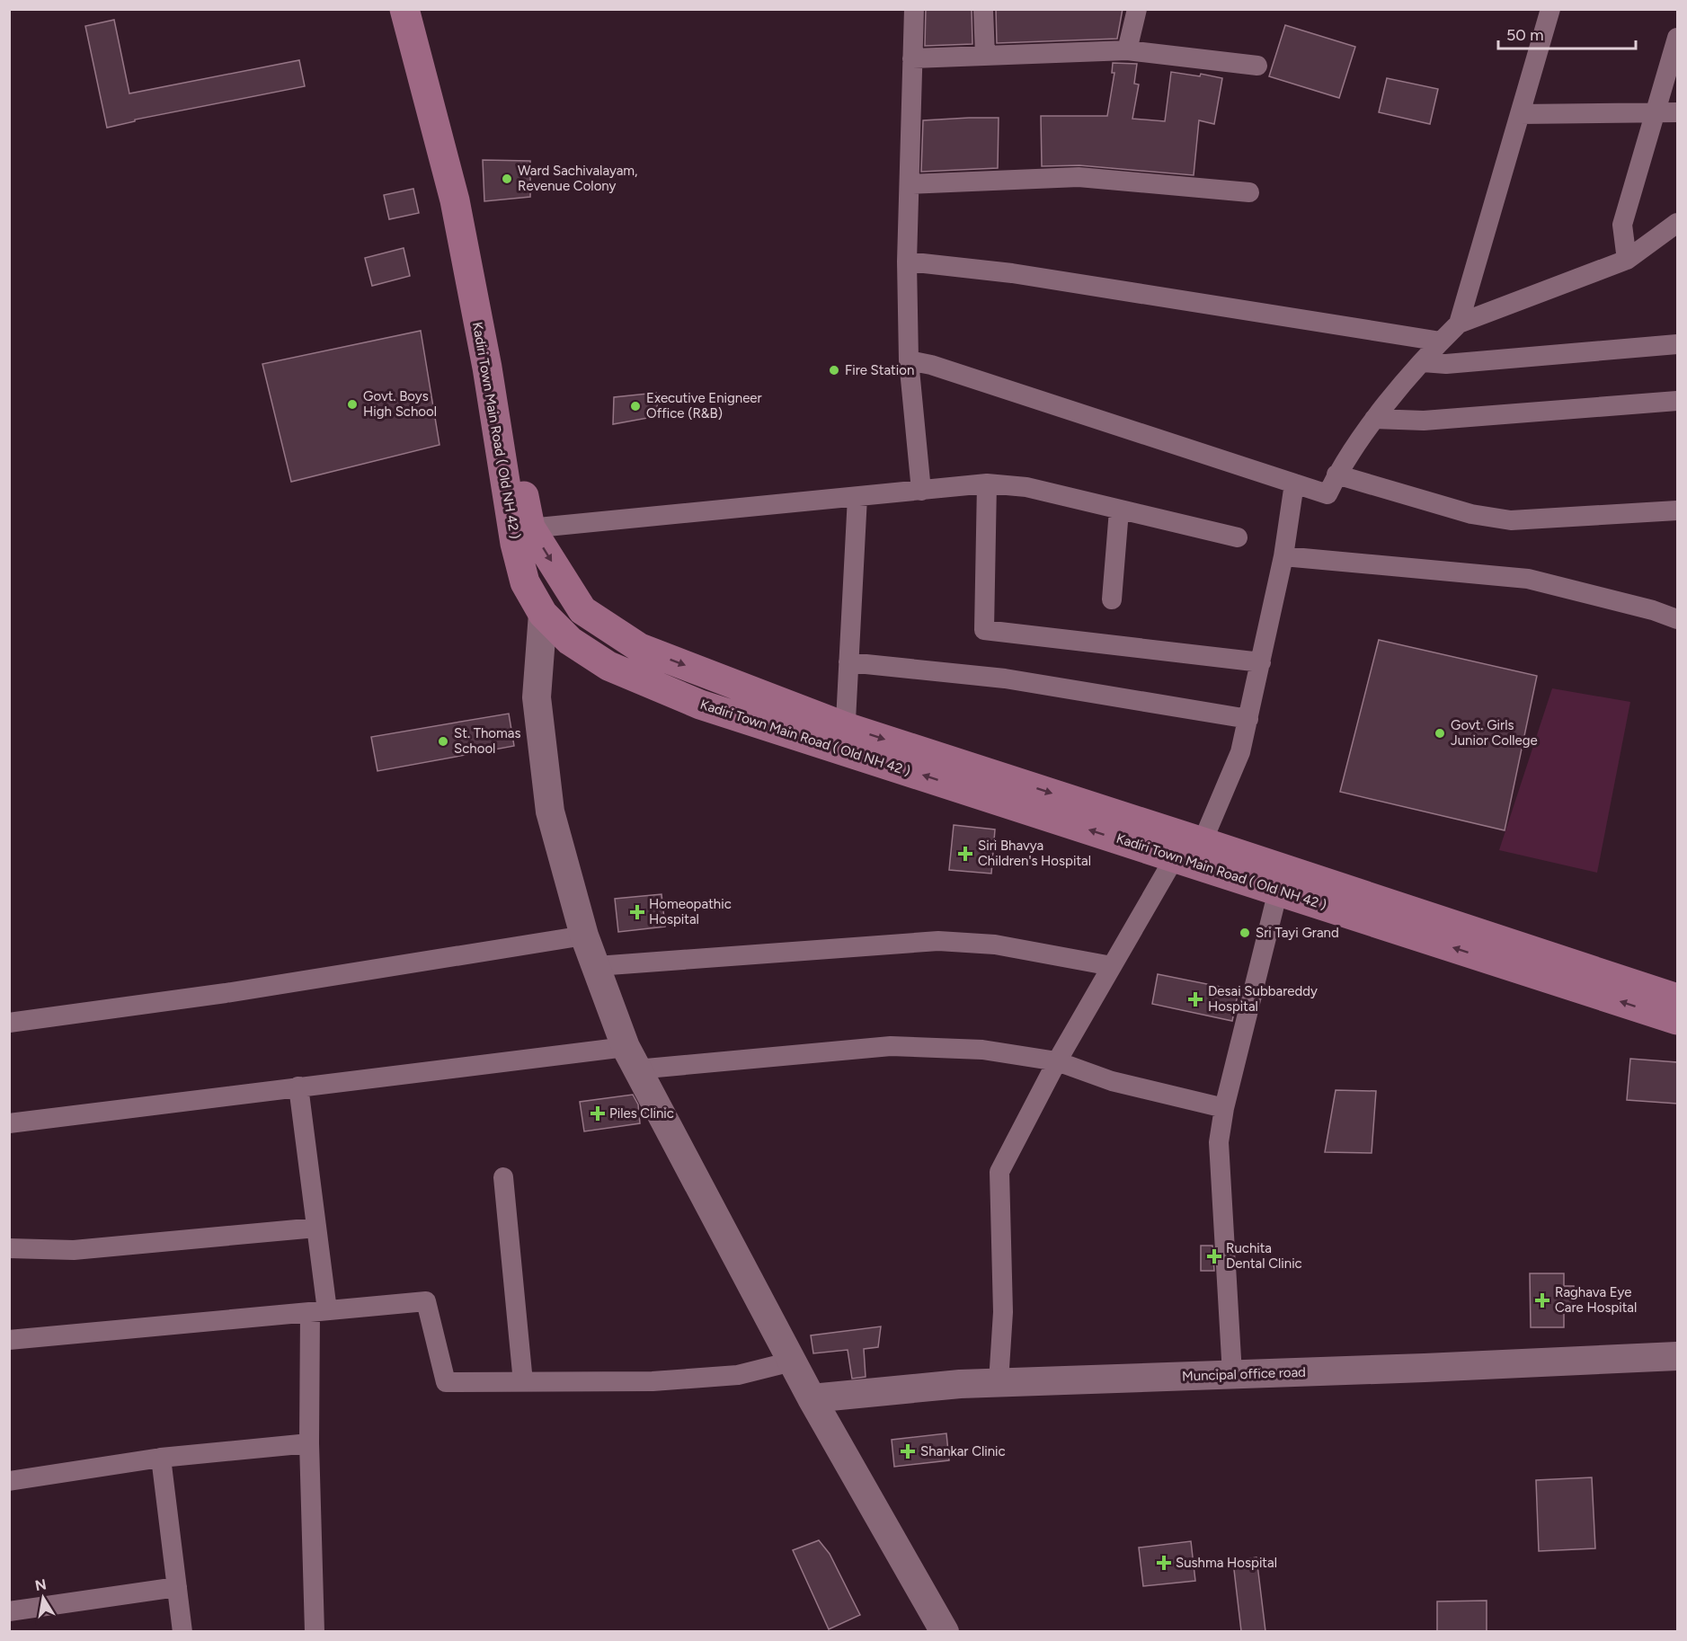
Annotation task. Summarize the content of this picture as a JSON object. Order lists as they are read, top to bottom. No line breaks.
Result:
{"streets":{"main road":["Kadiri Town Main Road ( Old NH 42 )"],"street":["Muncipal office road"]},"places":{"other":["Ward Sachivalayam, Revenue Colony","Fire Station","Govt. Boys High School","Executive Enigneer Office (R&B)","Govt. Girls Junior College","St. Thomas School","Sri Tayi Grand"],"health":["Siri Bhavya Children's Hospital","Homeopathic Hospital","Desai Subbareddy Hospital","Piles Clinic","Ruchita Dental Clinic","Raghava Eye Care Hospital","Shankar Clinic","Sushma Hospital"]},"scale_bar":"50 m","north":"top"}
